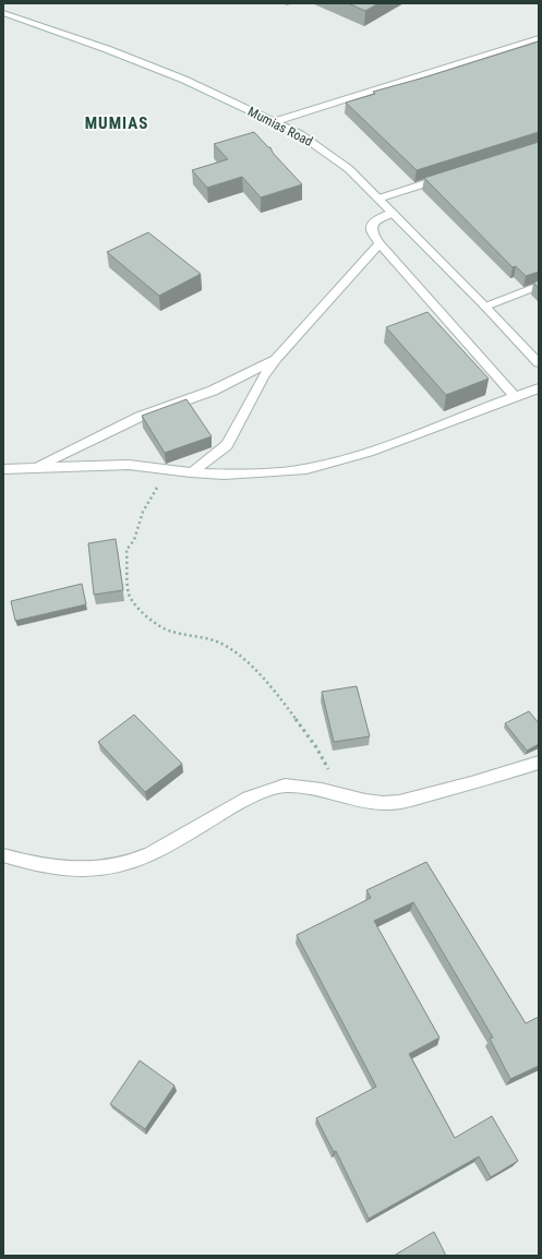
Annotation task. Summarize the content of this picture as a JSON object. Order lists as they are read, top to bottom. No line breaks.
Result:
{"streets":{"street":["Mumias Road"]},"districts":["MUMIAS"]}
